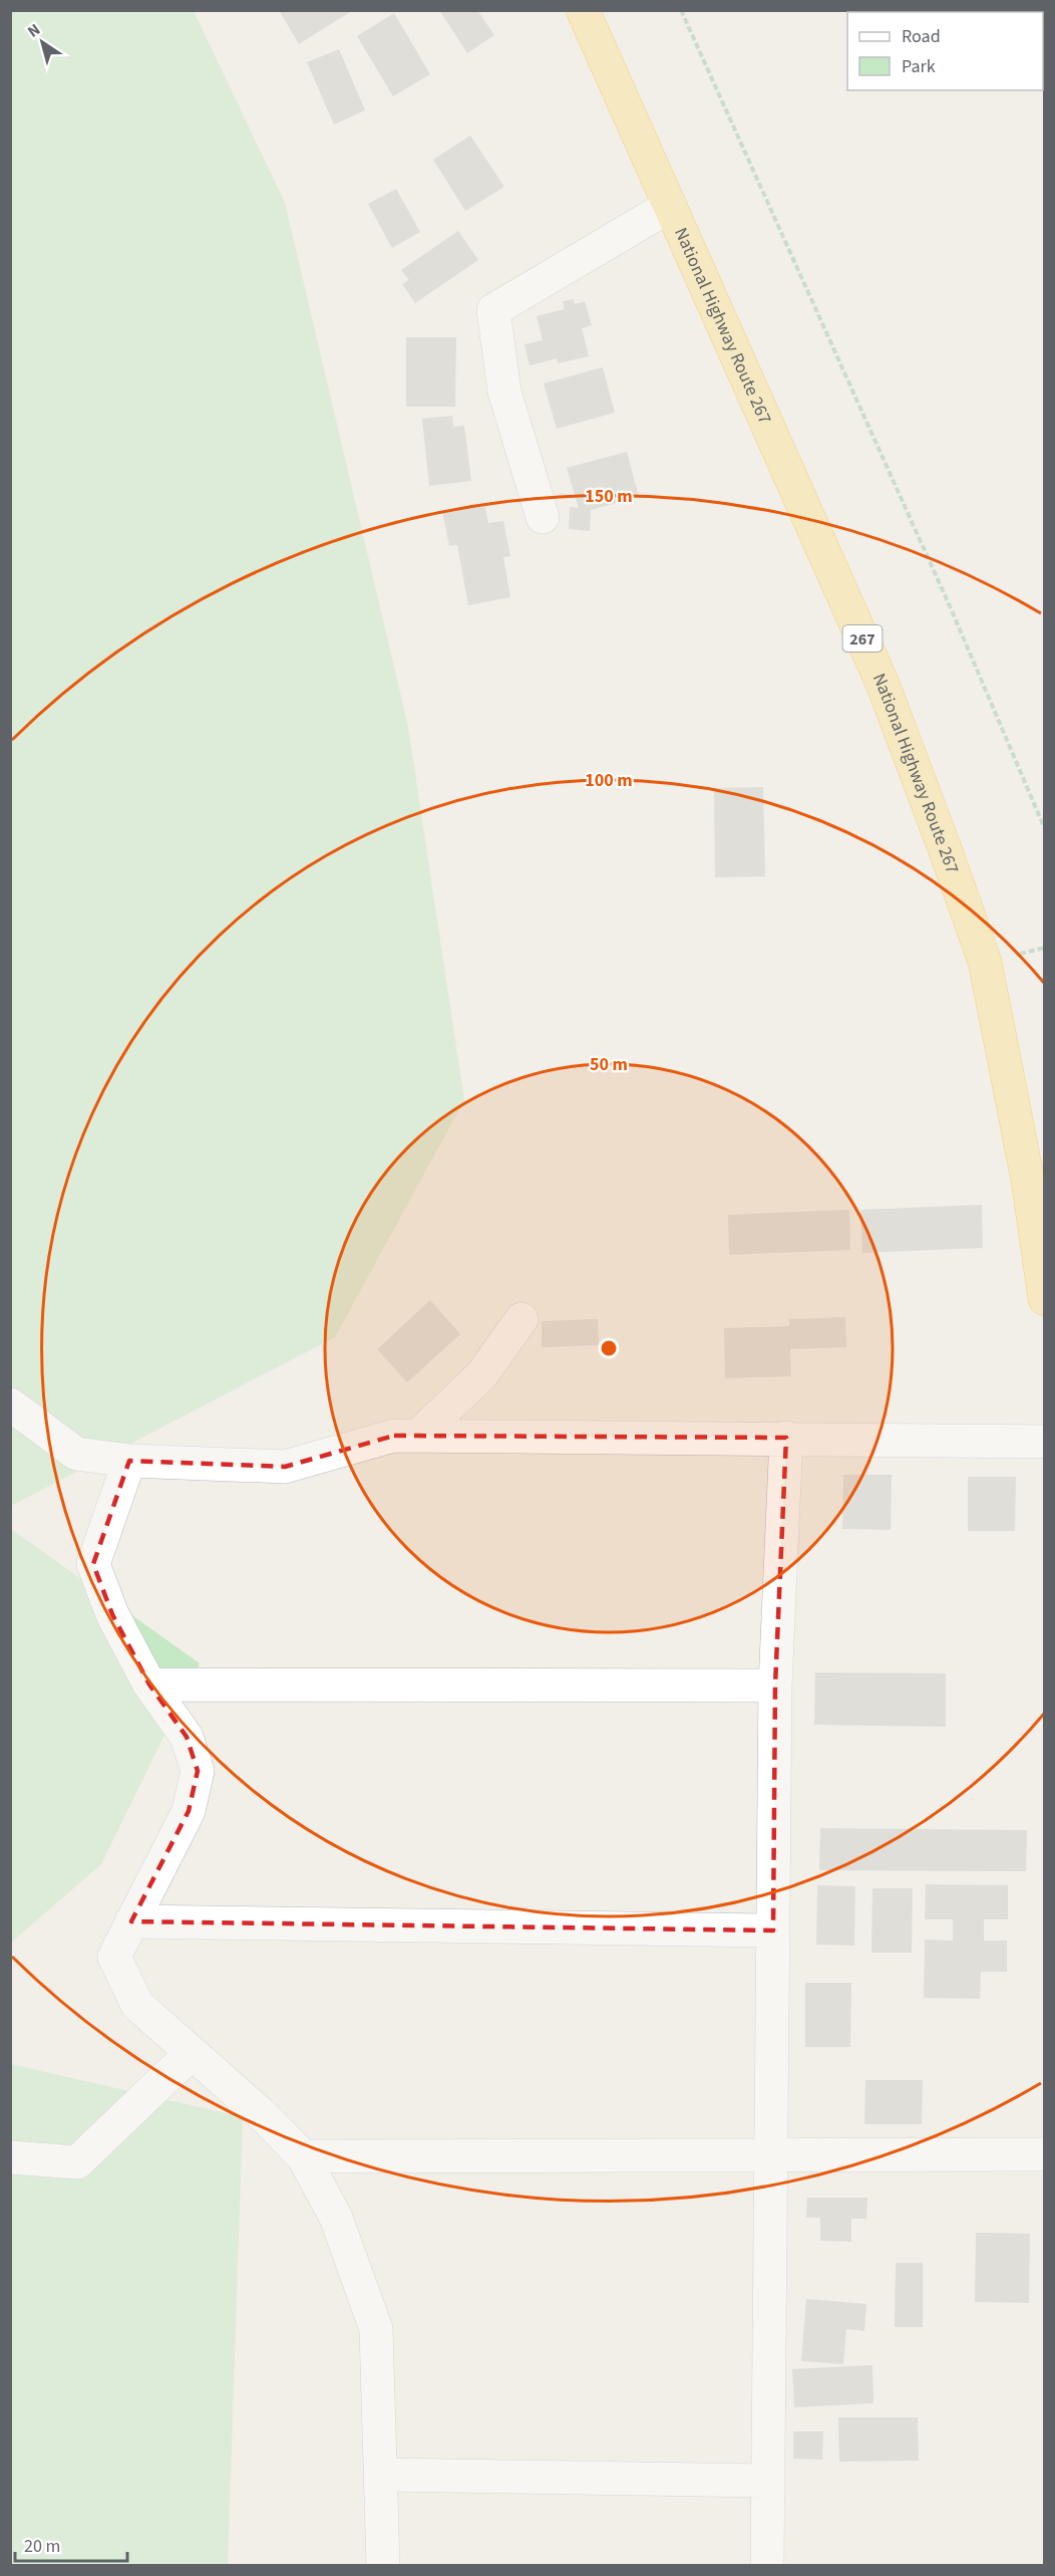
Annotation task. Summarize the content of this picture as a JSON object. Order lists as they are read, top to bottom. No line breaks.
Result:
{"streets":{"highway":["National Highway Route 267","267"]},"legend":["Road","Park"],"scale_bar":"20 m","north":"top left","rings":["150 m","100 m","50 m"]}
